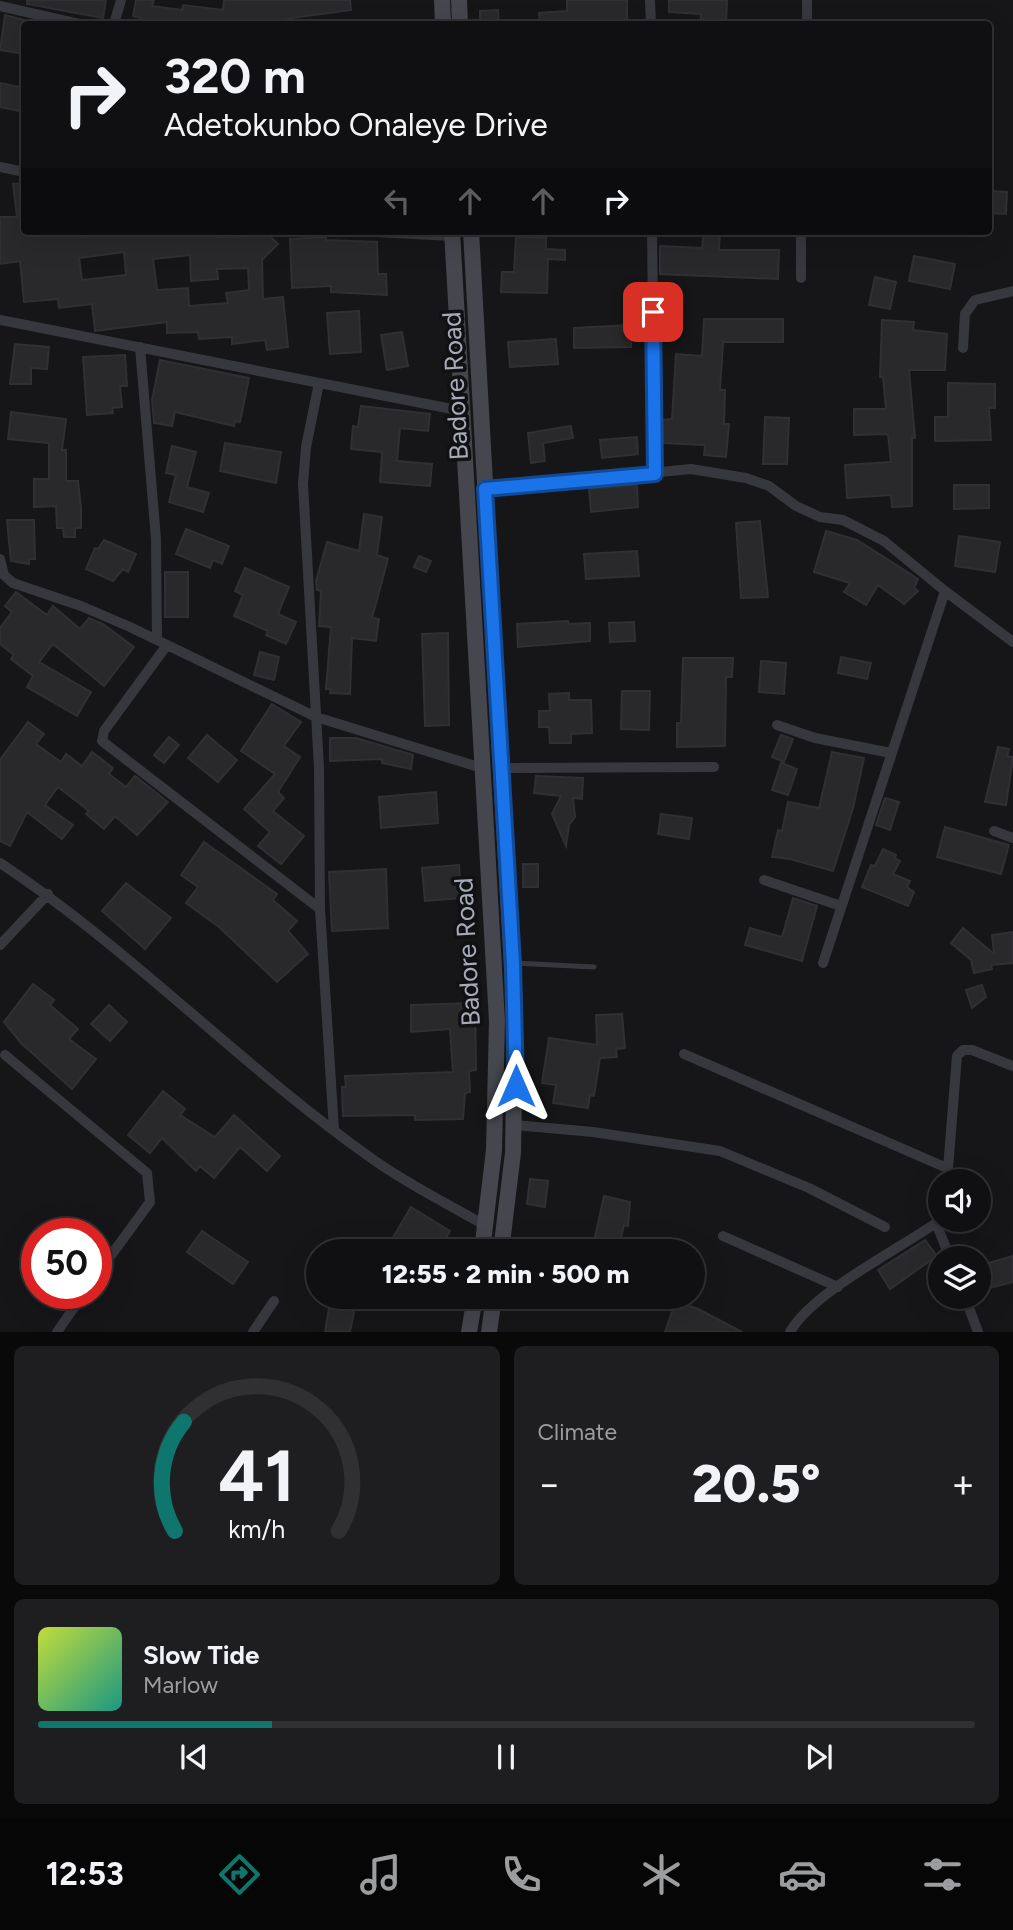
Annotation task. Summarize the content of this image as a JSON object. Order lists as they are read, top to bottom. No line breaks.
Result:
{"streets":{"main road":["Badore Road"]},"page":{"turn":["320 m","Adetokunbo Onaleye Drive"],"limit":"50","trip":"12:55 · 2 min · 500 m","tile":"Climate","heat":["−","20.5°","+"],"song":["Slow Tide","Marlow"],"tabs":"12:53","gauge":["41","km/h"]}}
